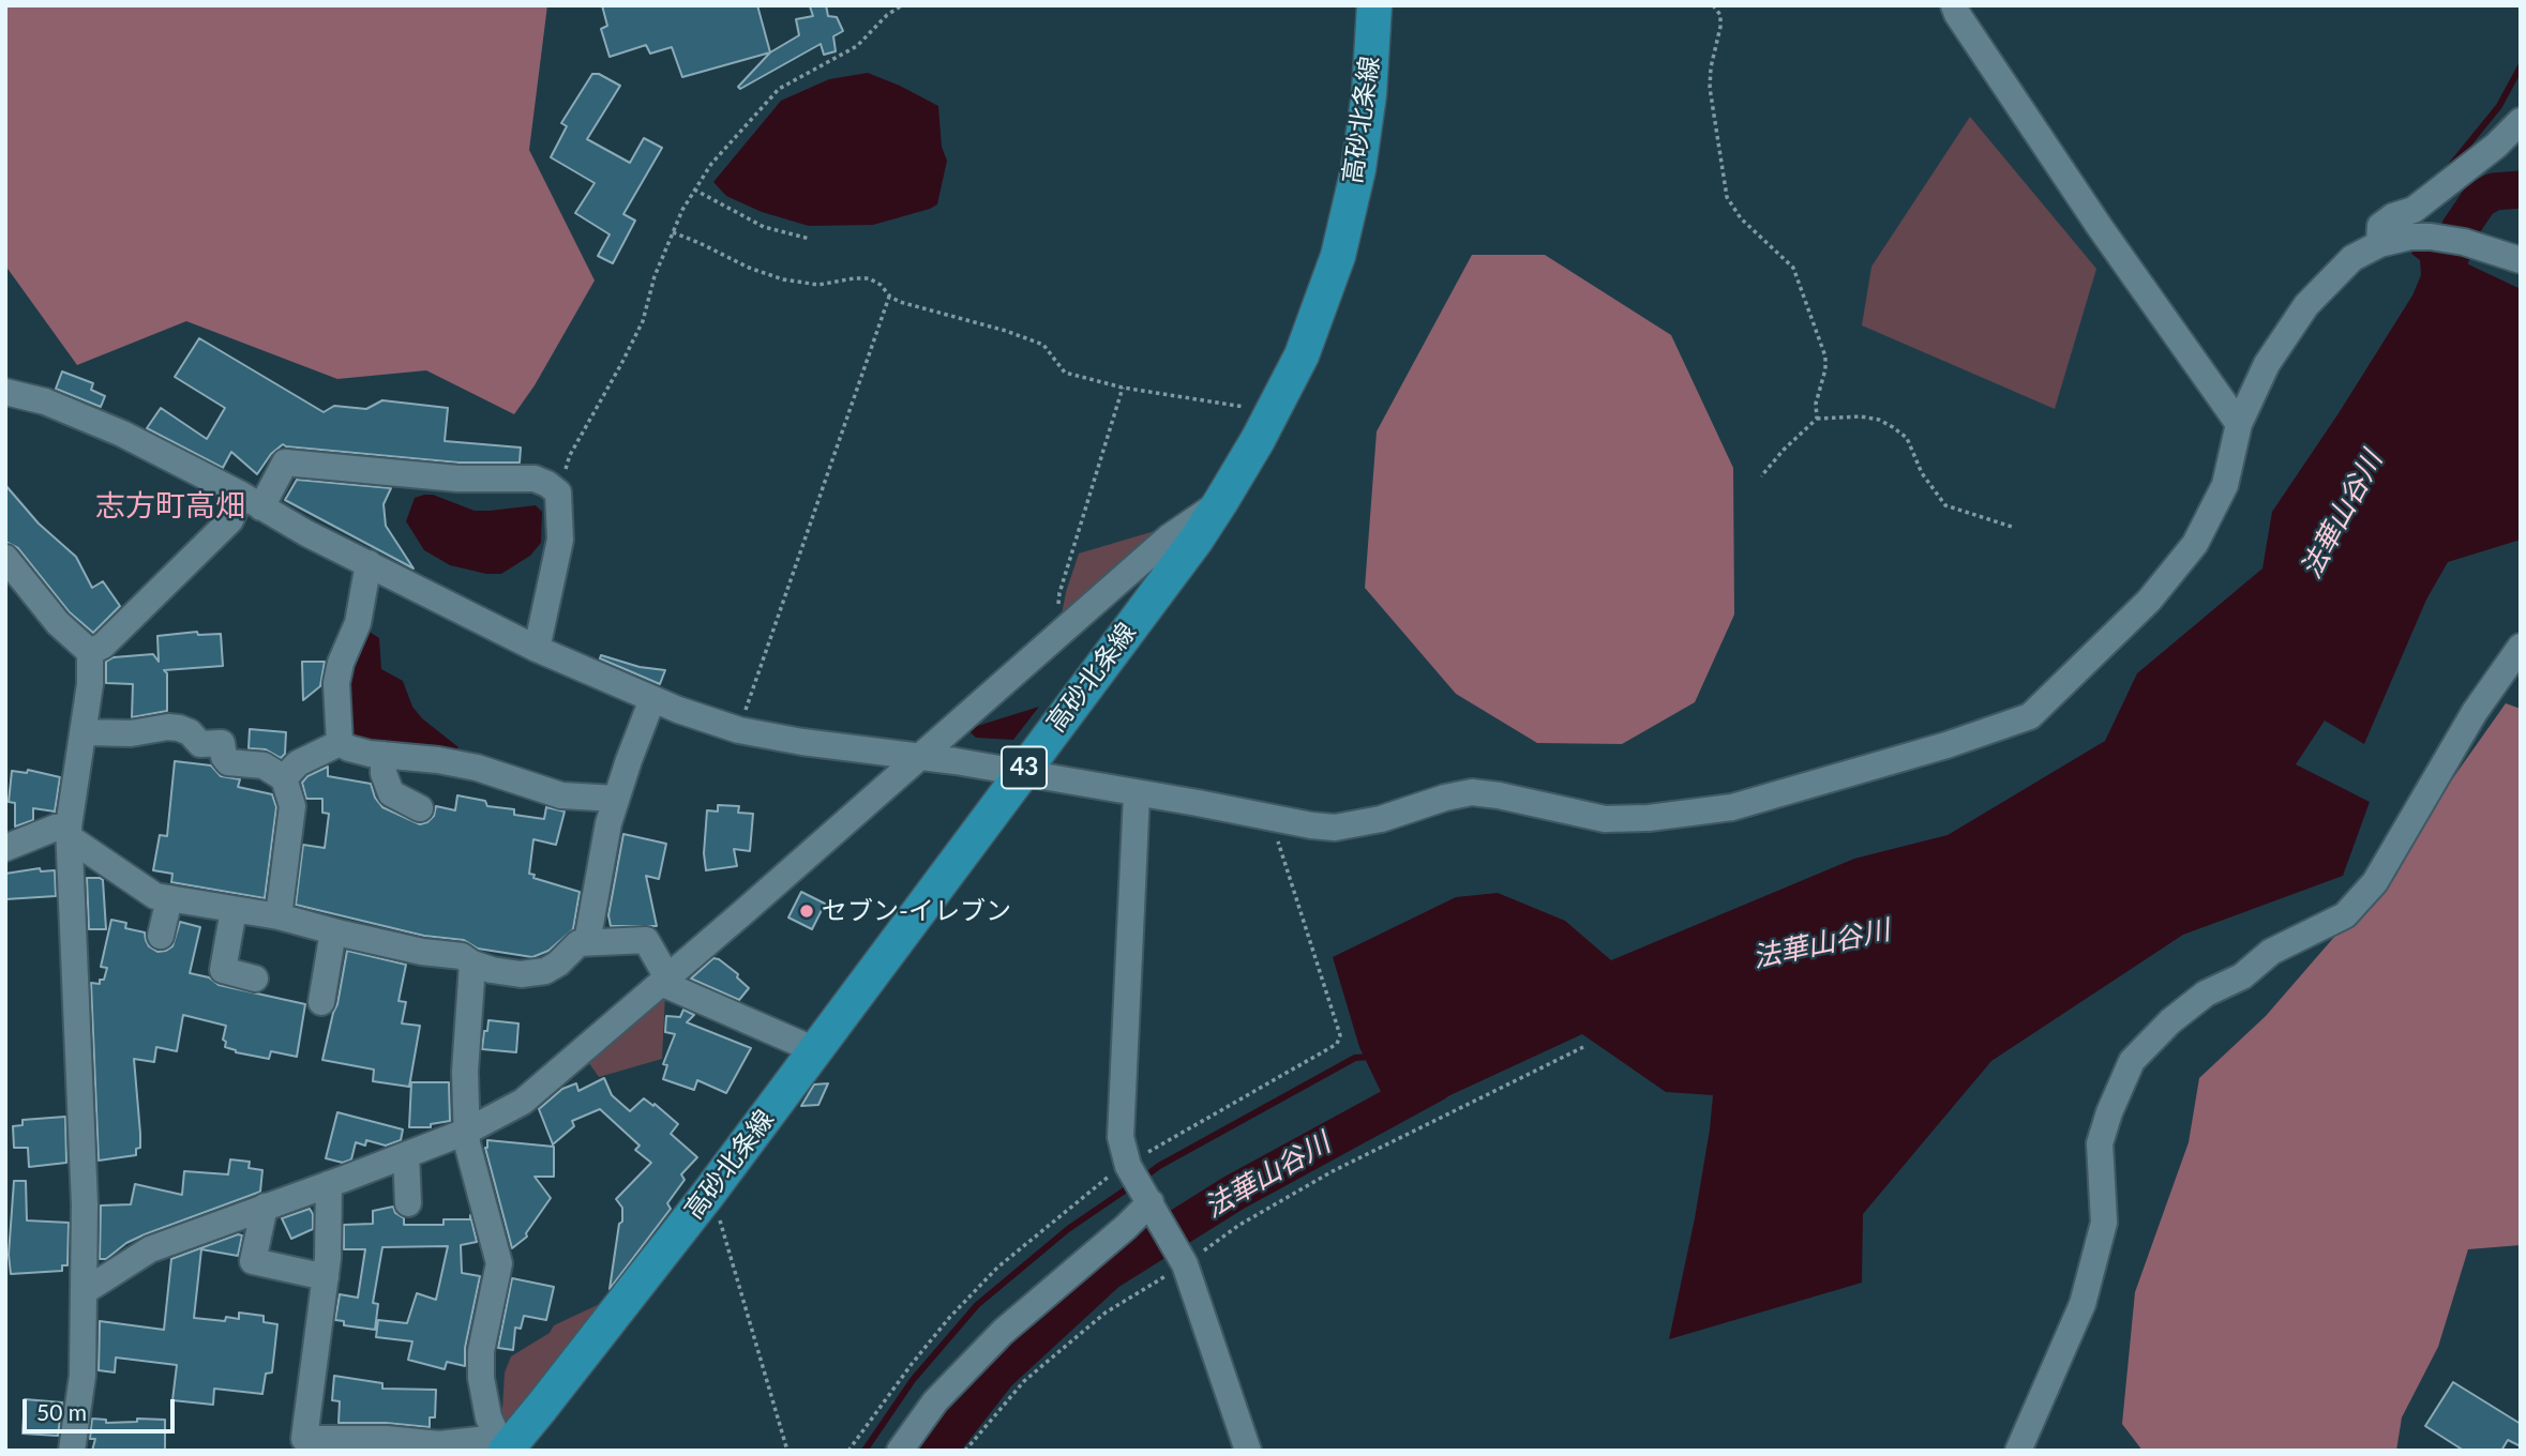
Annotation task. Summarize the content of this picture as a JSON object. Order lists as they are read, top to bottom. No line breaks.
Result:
{"streets":{"main road":["高砂北条線","43"]},"districts":["志方町高畑"],"water":["法華山谷川"],"places":["セブン-イレブン"],"scale_bar":"50 m"}
